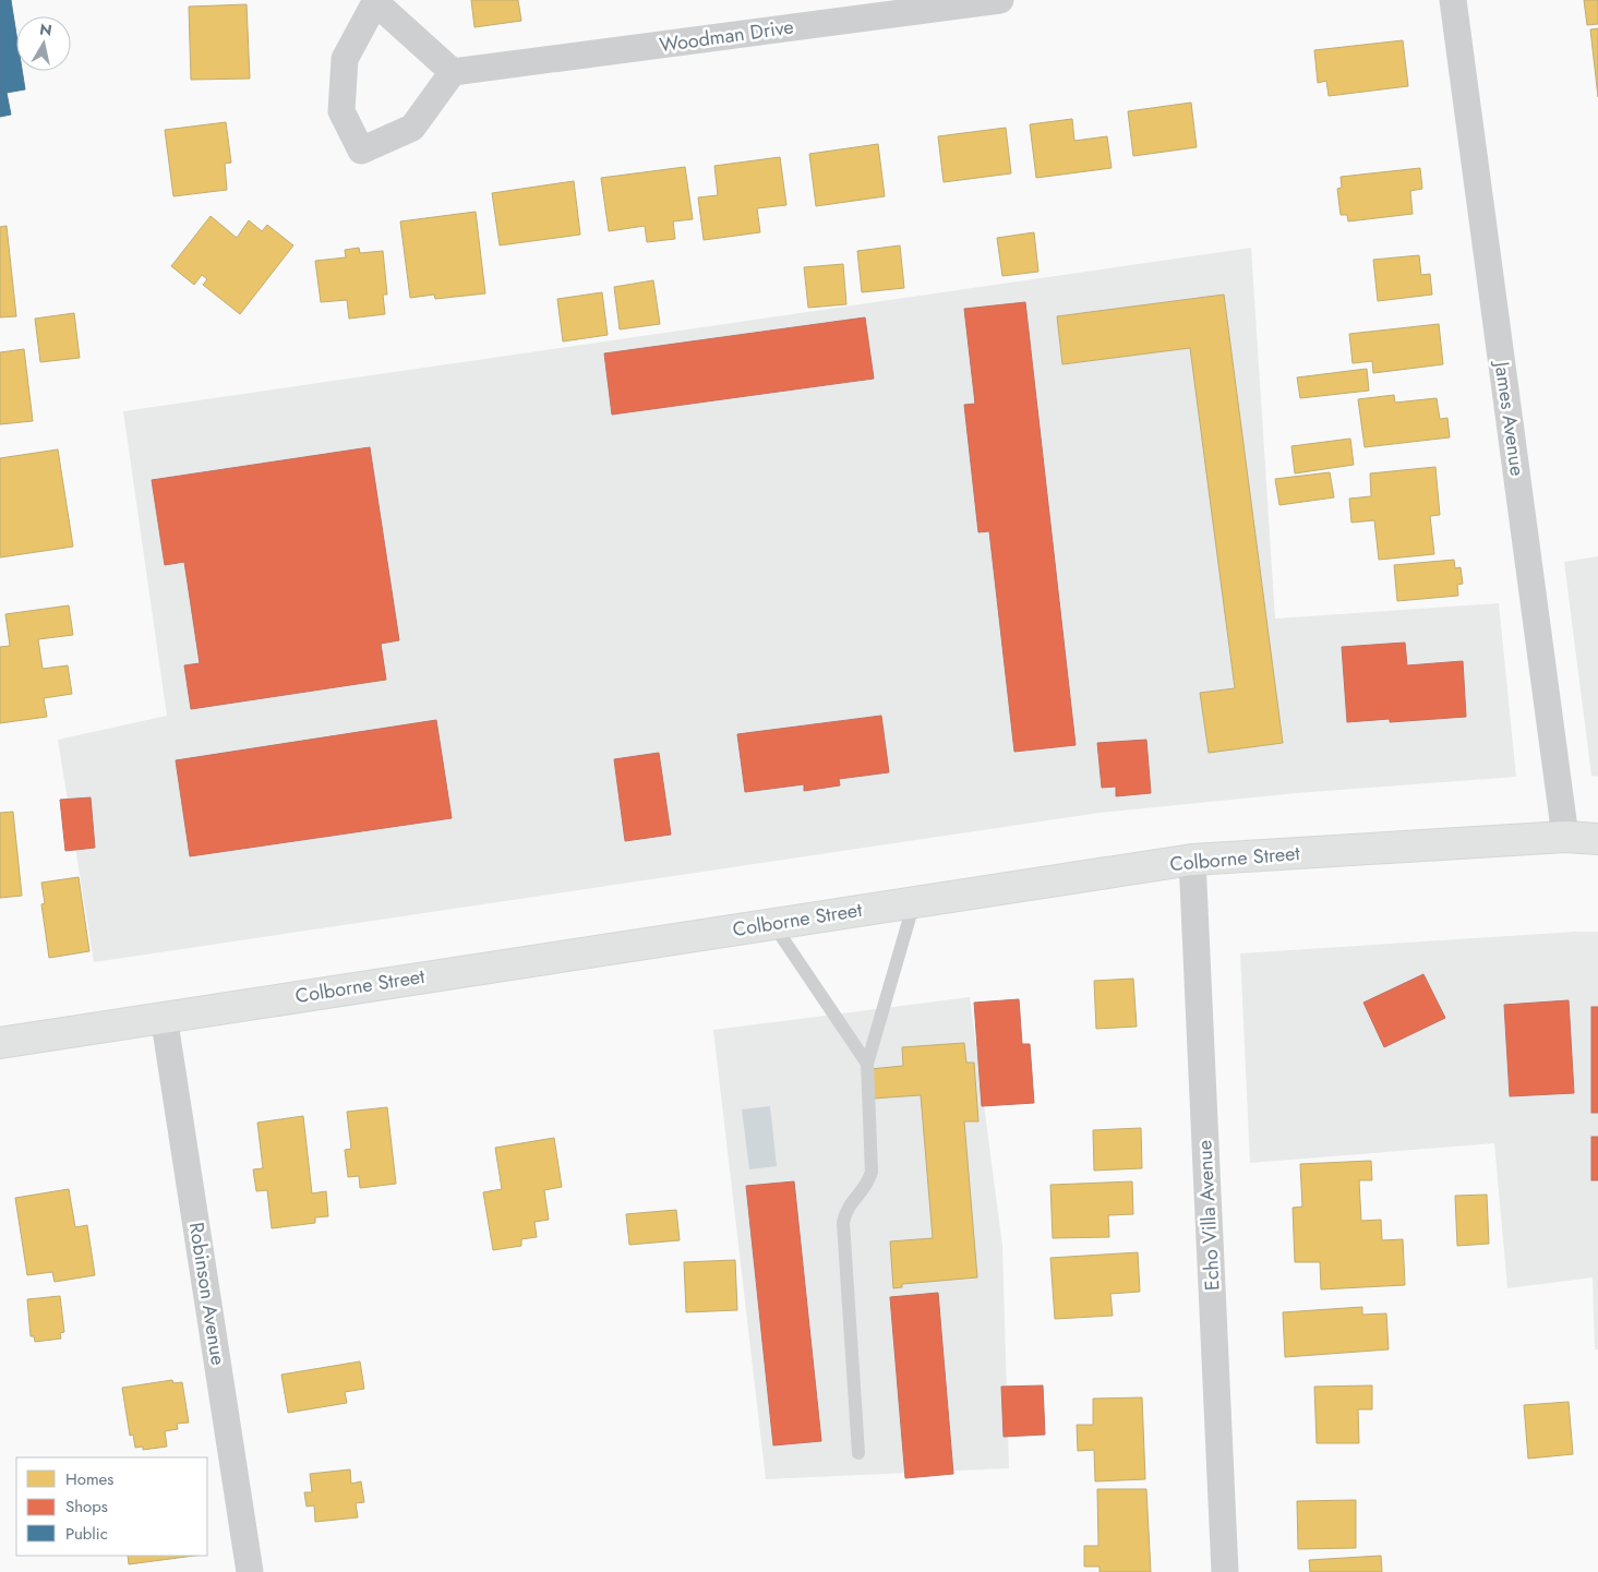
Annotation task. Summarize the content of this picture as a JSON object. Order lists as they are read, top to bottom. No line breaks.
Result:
{"streets":{"main road":["Colborne Street"],"street":["Woodman Drive","James Avenue","Echo Villa Avenue","Robinson Avenue"]},"crossings":[["James Avenue","Colborne Street"],["Colborne Street","Echo Villa Avenue"],["Colborne Street","Robinson Avenue"]],"legend":["Homes","Shops","Public"],"north":"top"}
